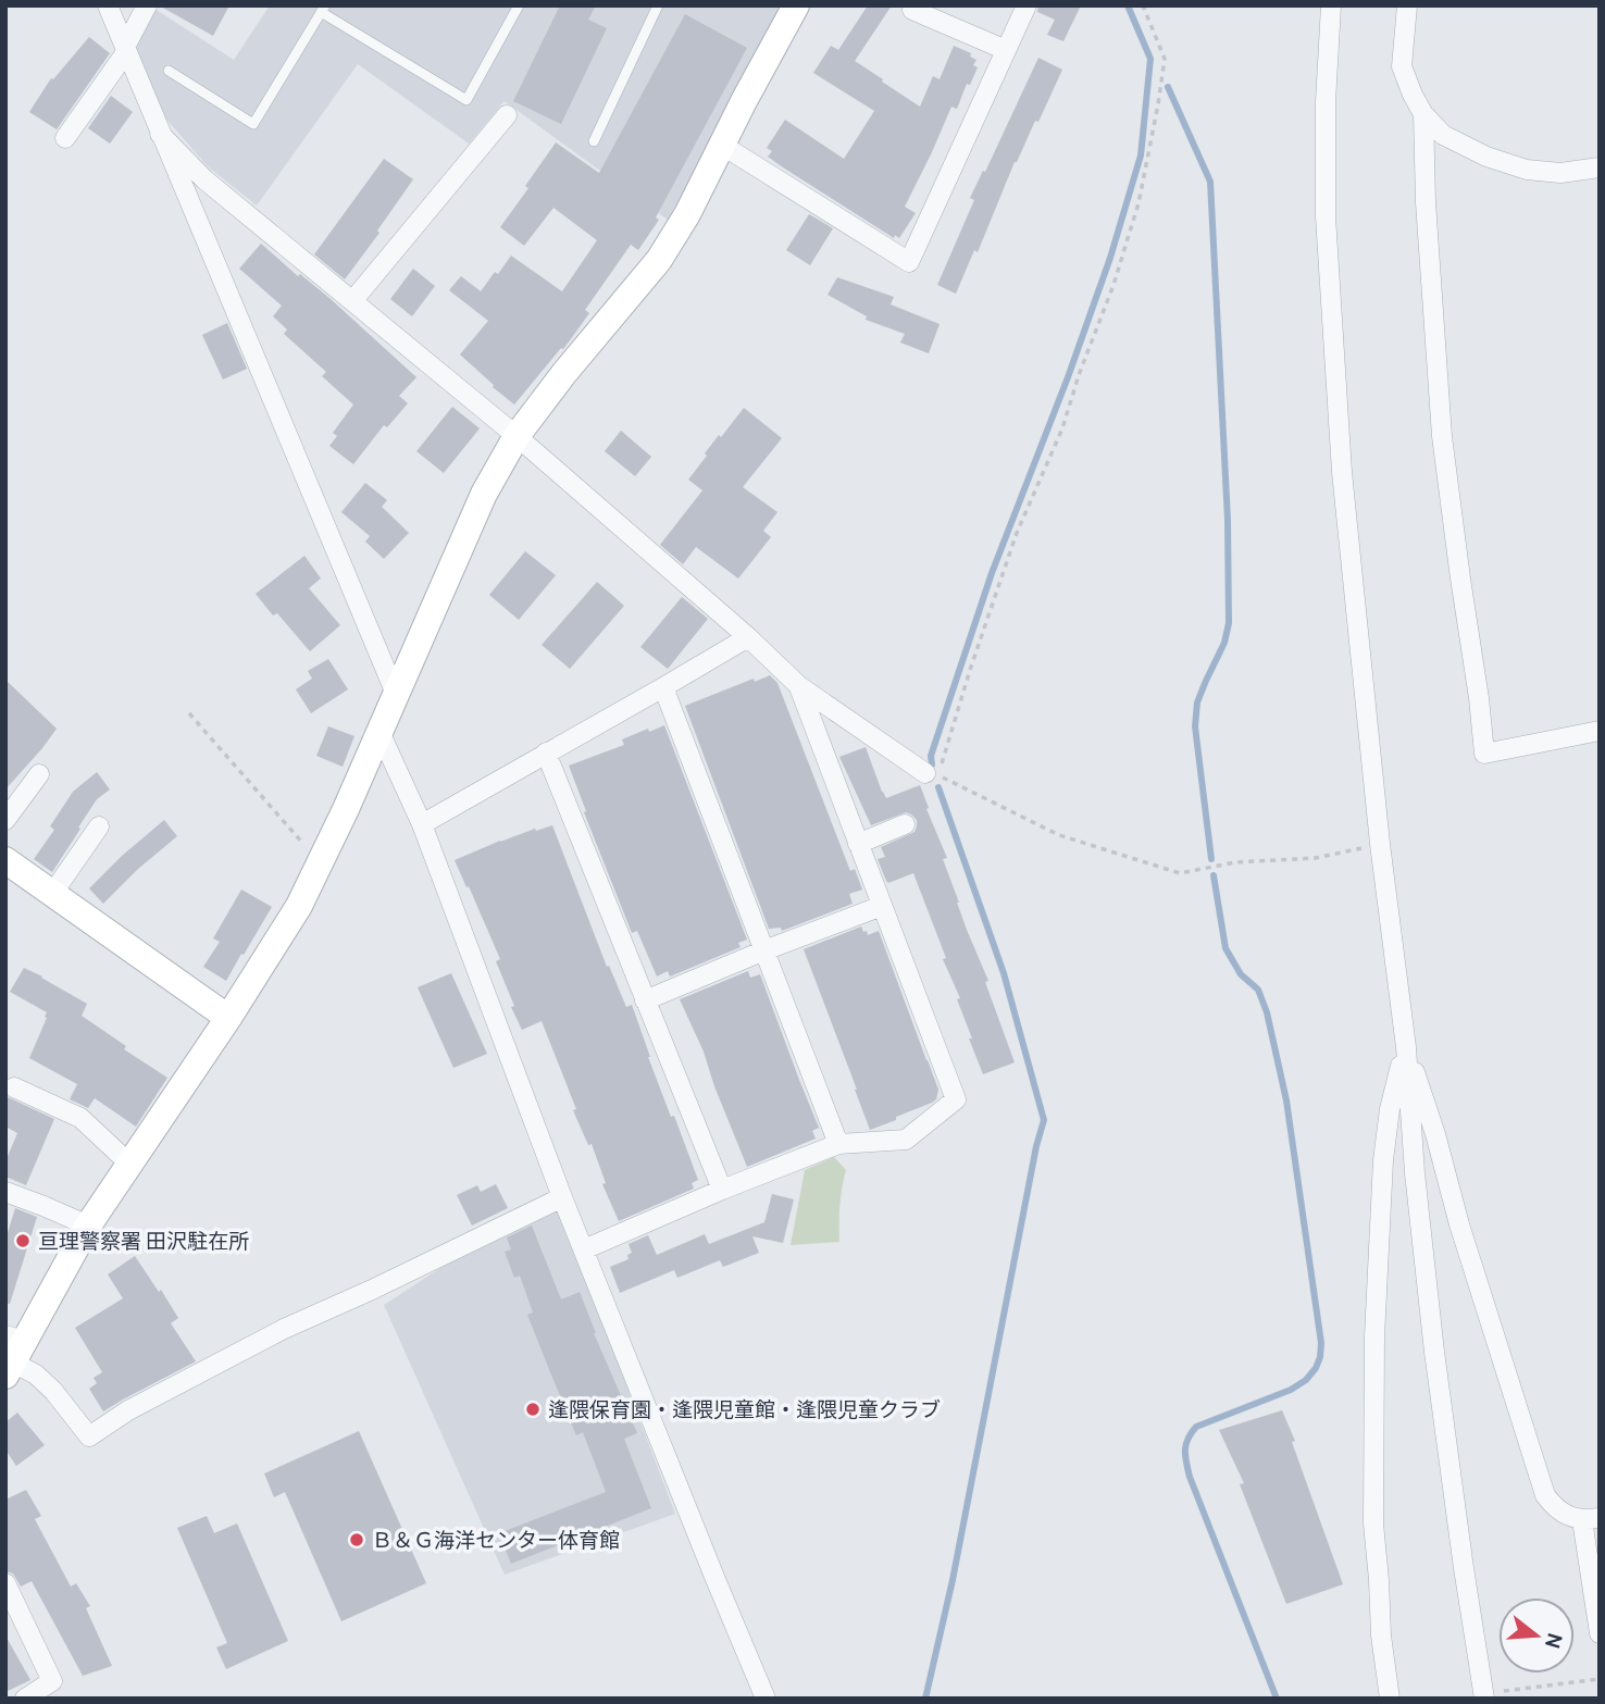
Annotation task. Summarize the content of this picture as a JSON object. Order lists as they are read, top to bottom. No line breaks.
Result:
{"places":["亘理警察署 田沢駐在所","逢隈保育園・逢隈児童館・逢隈児童クラブ","Ｂ＆Ｇ海洋センター体育館"],"north":"right"}
